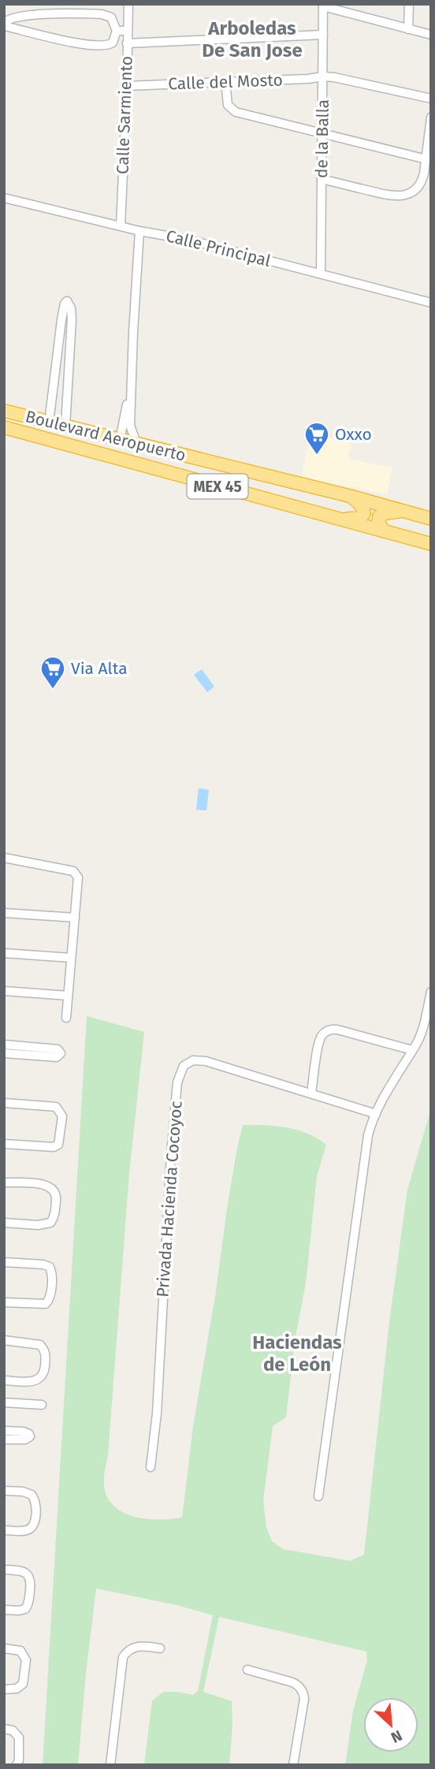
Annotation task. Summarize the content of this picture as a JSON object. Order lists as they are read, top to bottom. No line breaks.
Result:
{"streets":{"highway":["Boulevard Aeropuerto","MEX 45"],"street":["Calle del Mosto","Calle Sarmiento","de la Balla","Calle Principal","Privada Hacienda Cocoyoc"]},"crossings":[["Calle del Mosto","Calle Sarmiento"],["Calle del Mosto","de la Balla"],["Calle Sarmiento","Calle Principal"],["de la Balla","Calle Principal"]],"districts":["Arboledas De San Jose","Haciendas de León"],"places":{"supermarket":["Oxxo","Via Alta"]},"north":"bottom right"}
